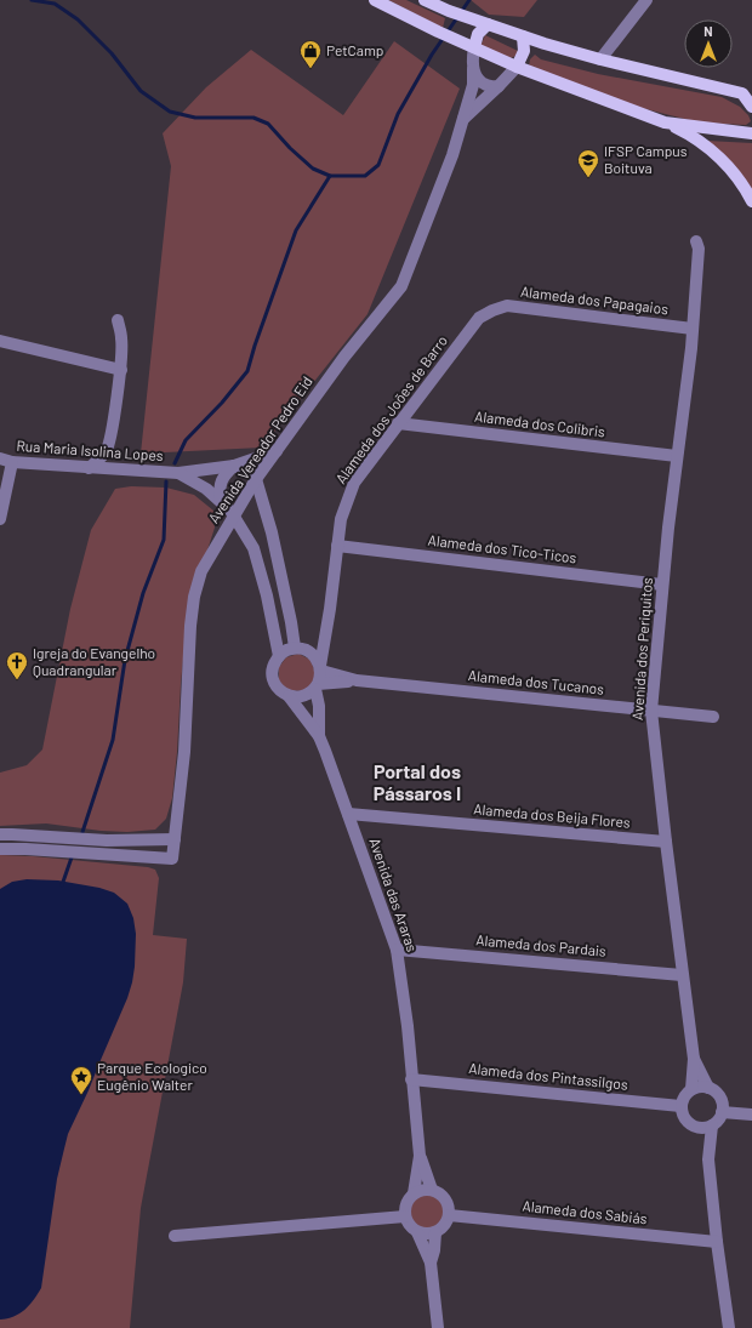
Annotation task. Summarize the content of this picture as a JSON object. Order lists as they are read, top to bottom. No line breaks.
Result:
{"streets":{"street":["Alameda dos Papagaios","Alameda dos Joões de Barro","Alameda dos Colibris","Avenida Vereador Pedro Eid","Rua Maria Isolina Lopes","Alameda dos Tico-Ticos","Avenida dos Periquitos","Alameda dos Tucanos","Alameda dos Beija Flores","Avenida das Araras","Alameda dos Pardais","Alameda dos Pintassilgos","Alameda dos Sabiás"]},"crossings":[["Alameda dos Papagaios","Alameda dos Joões de Barro"],["Alameda dos Papagaios","Avenida dos Periquitos"],["Alameda dos Joões de Barro","Alameda dos Colibris"],["Alameda dos Joões de Barro","Rua Maria Isolina Lopes"],["Alameda dos Joões de Barro","Alameda dos Tico-Ticos"],["Alameda dos Joões de Barro","Avenida das Araras"],["Alameda dos Colibris","Avenida dos Periquitos"],["Avenida Vereador Pedro Eid","Rua Maria Isolina Lopes"],["Rua Maria Isolina Lopes","Avenida das Araras"],["Alameda dos Tico-Ticos","Avenida dos Periquitos"],["Avenida dos Periquitos","Alameda dos Tucanos"],["Avenida dos Periquitos","Alameda dos Beija Flores"],["Avenida dos Periquitos","Alameda dos Pardais"],["Alameda dos Beija Flores","Avenida das Araras"],["Avenida das Araras","Alameda dos Pardais"],["Avenida das Araras","Alameda dos Pintassilgos"]],"districts":["Portal dos Pássaros I"],"places":{"shop":["PetCamp"],"school or university":["IFSP Campus Boituva"],"church":["Igreja do Evangelho Quadrangular"],"place":["Parque Ecologico Eugênio Walter"]},"north":"top"}
